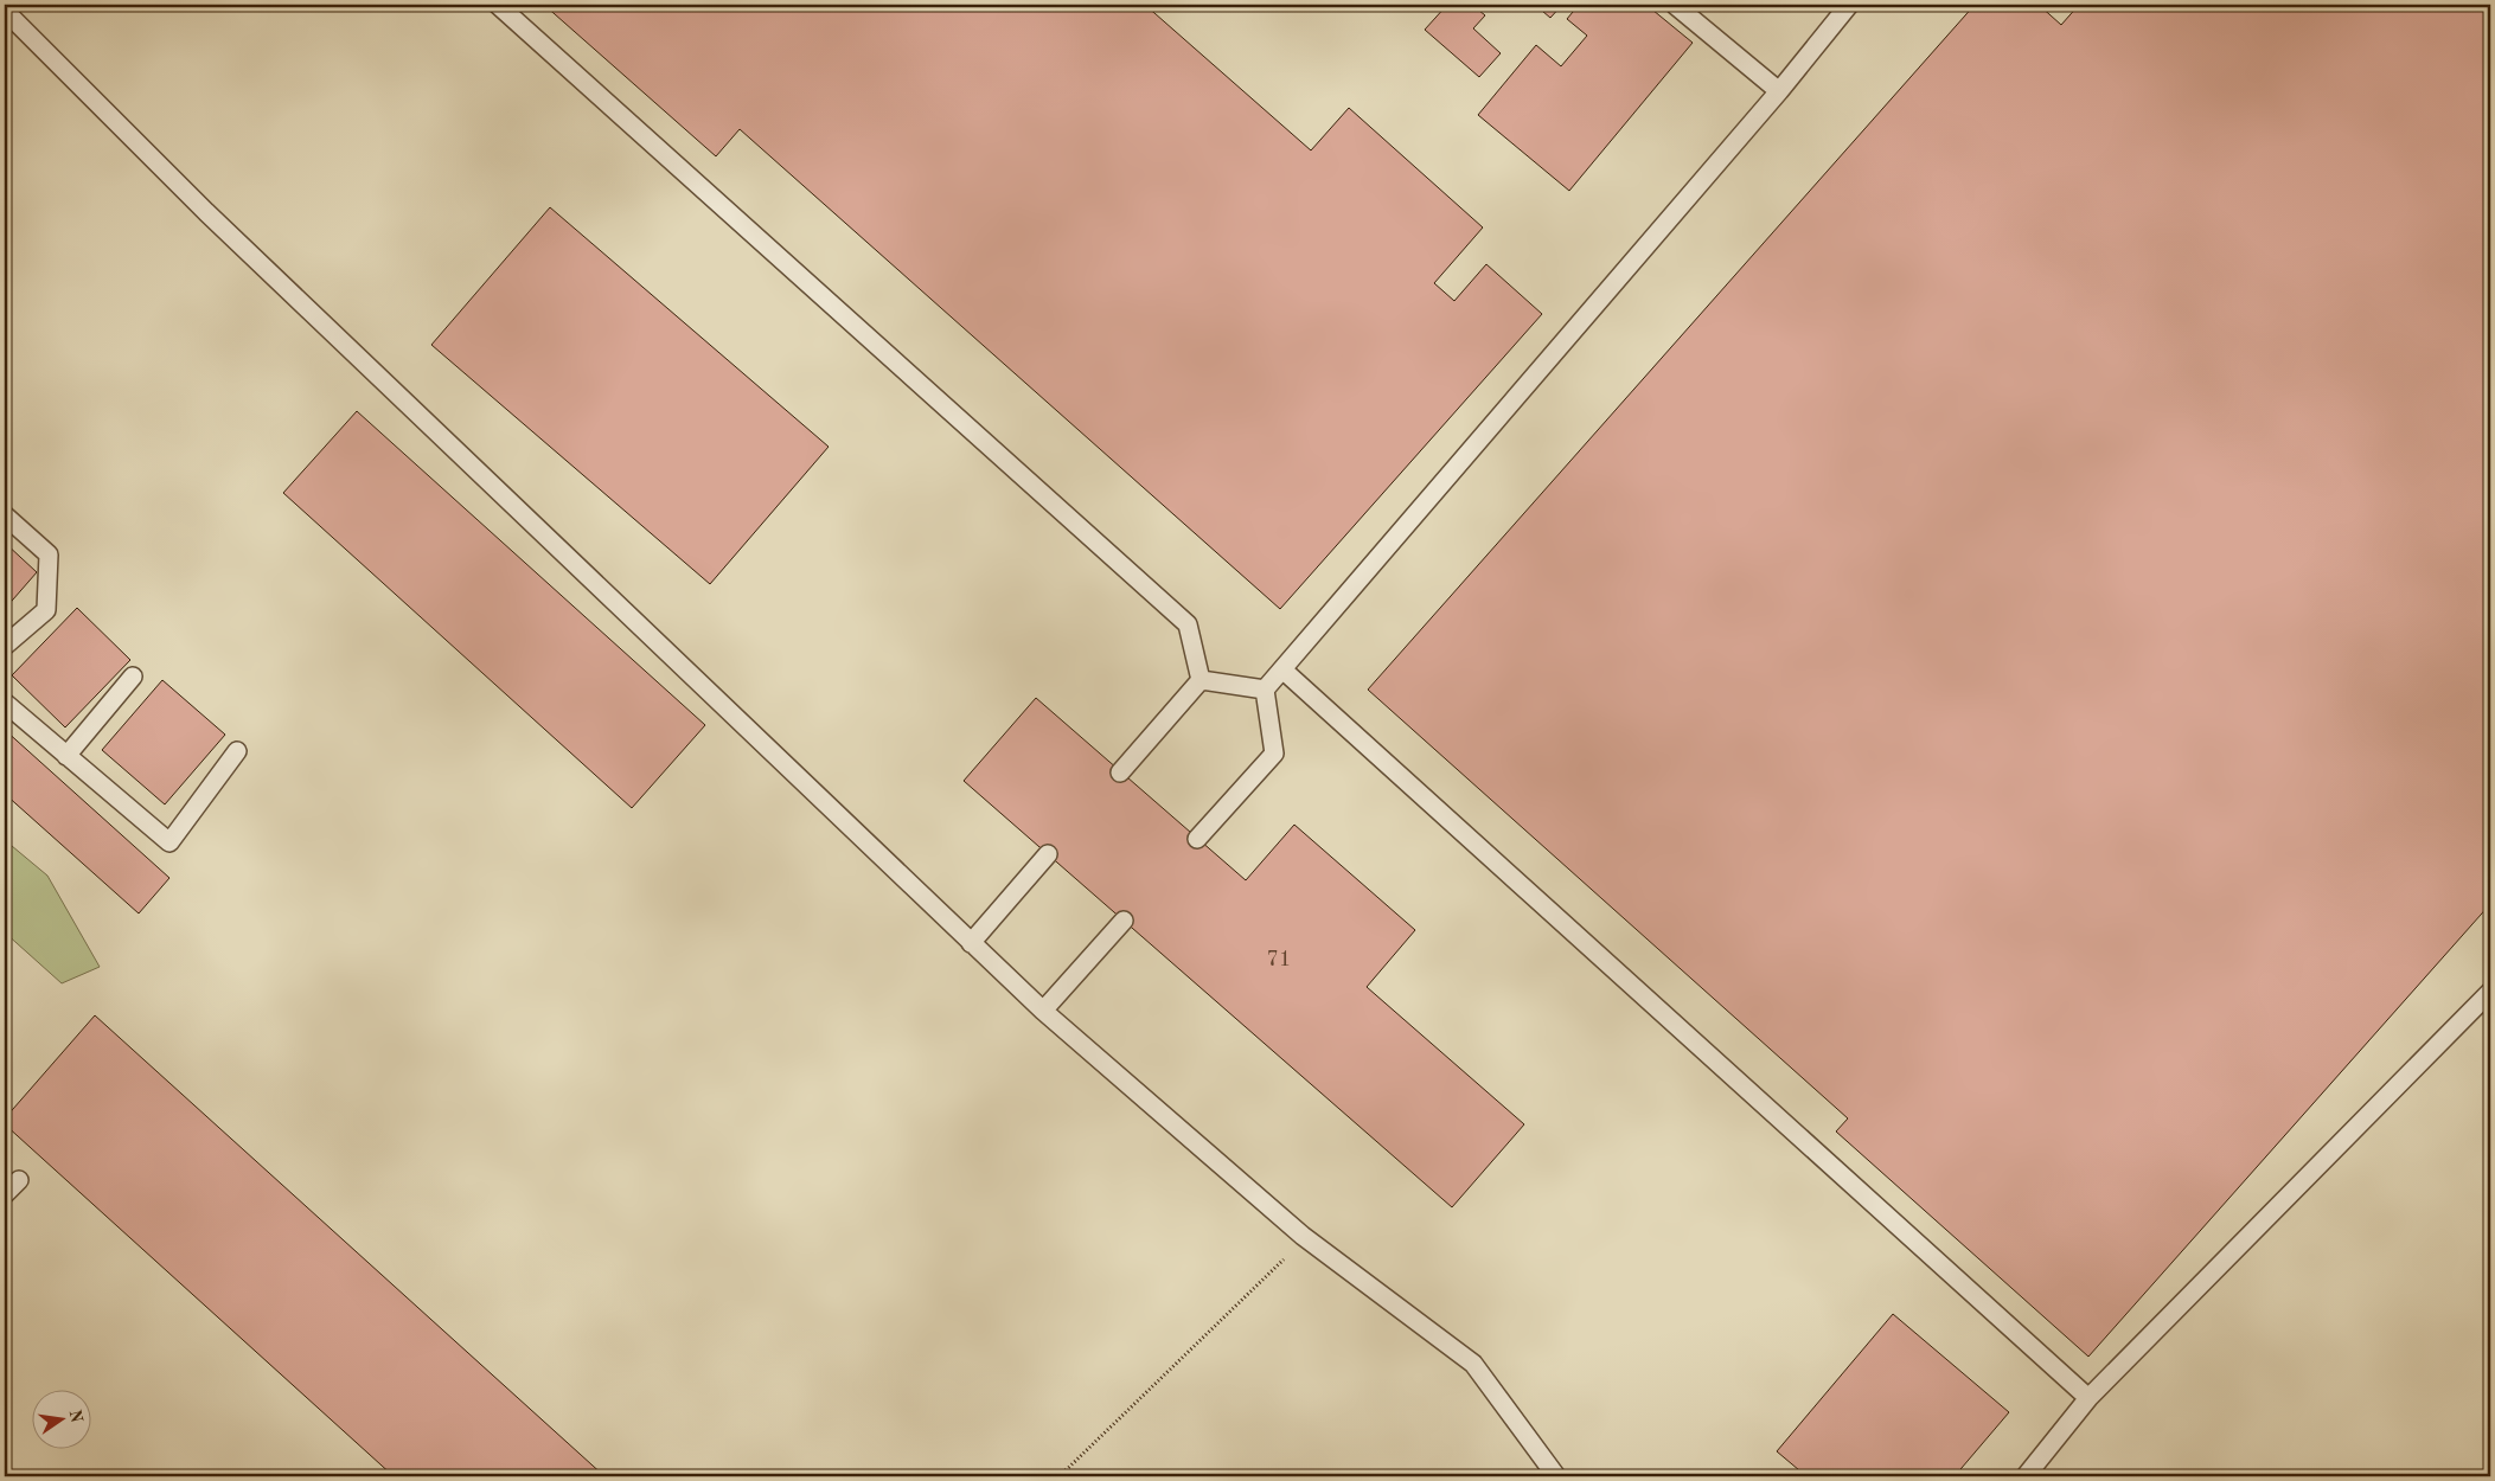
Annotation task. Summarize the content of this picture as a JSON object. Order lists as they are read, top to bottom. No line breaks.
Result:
{"house_numbers":["71"],"north":"right"}
